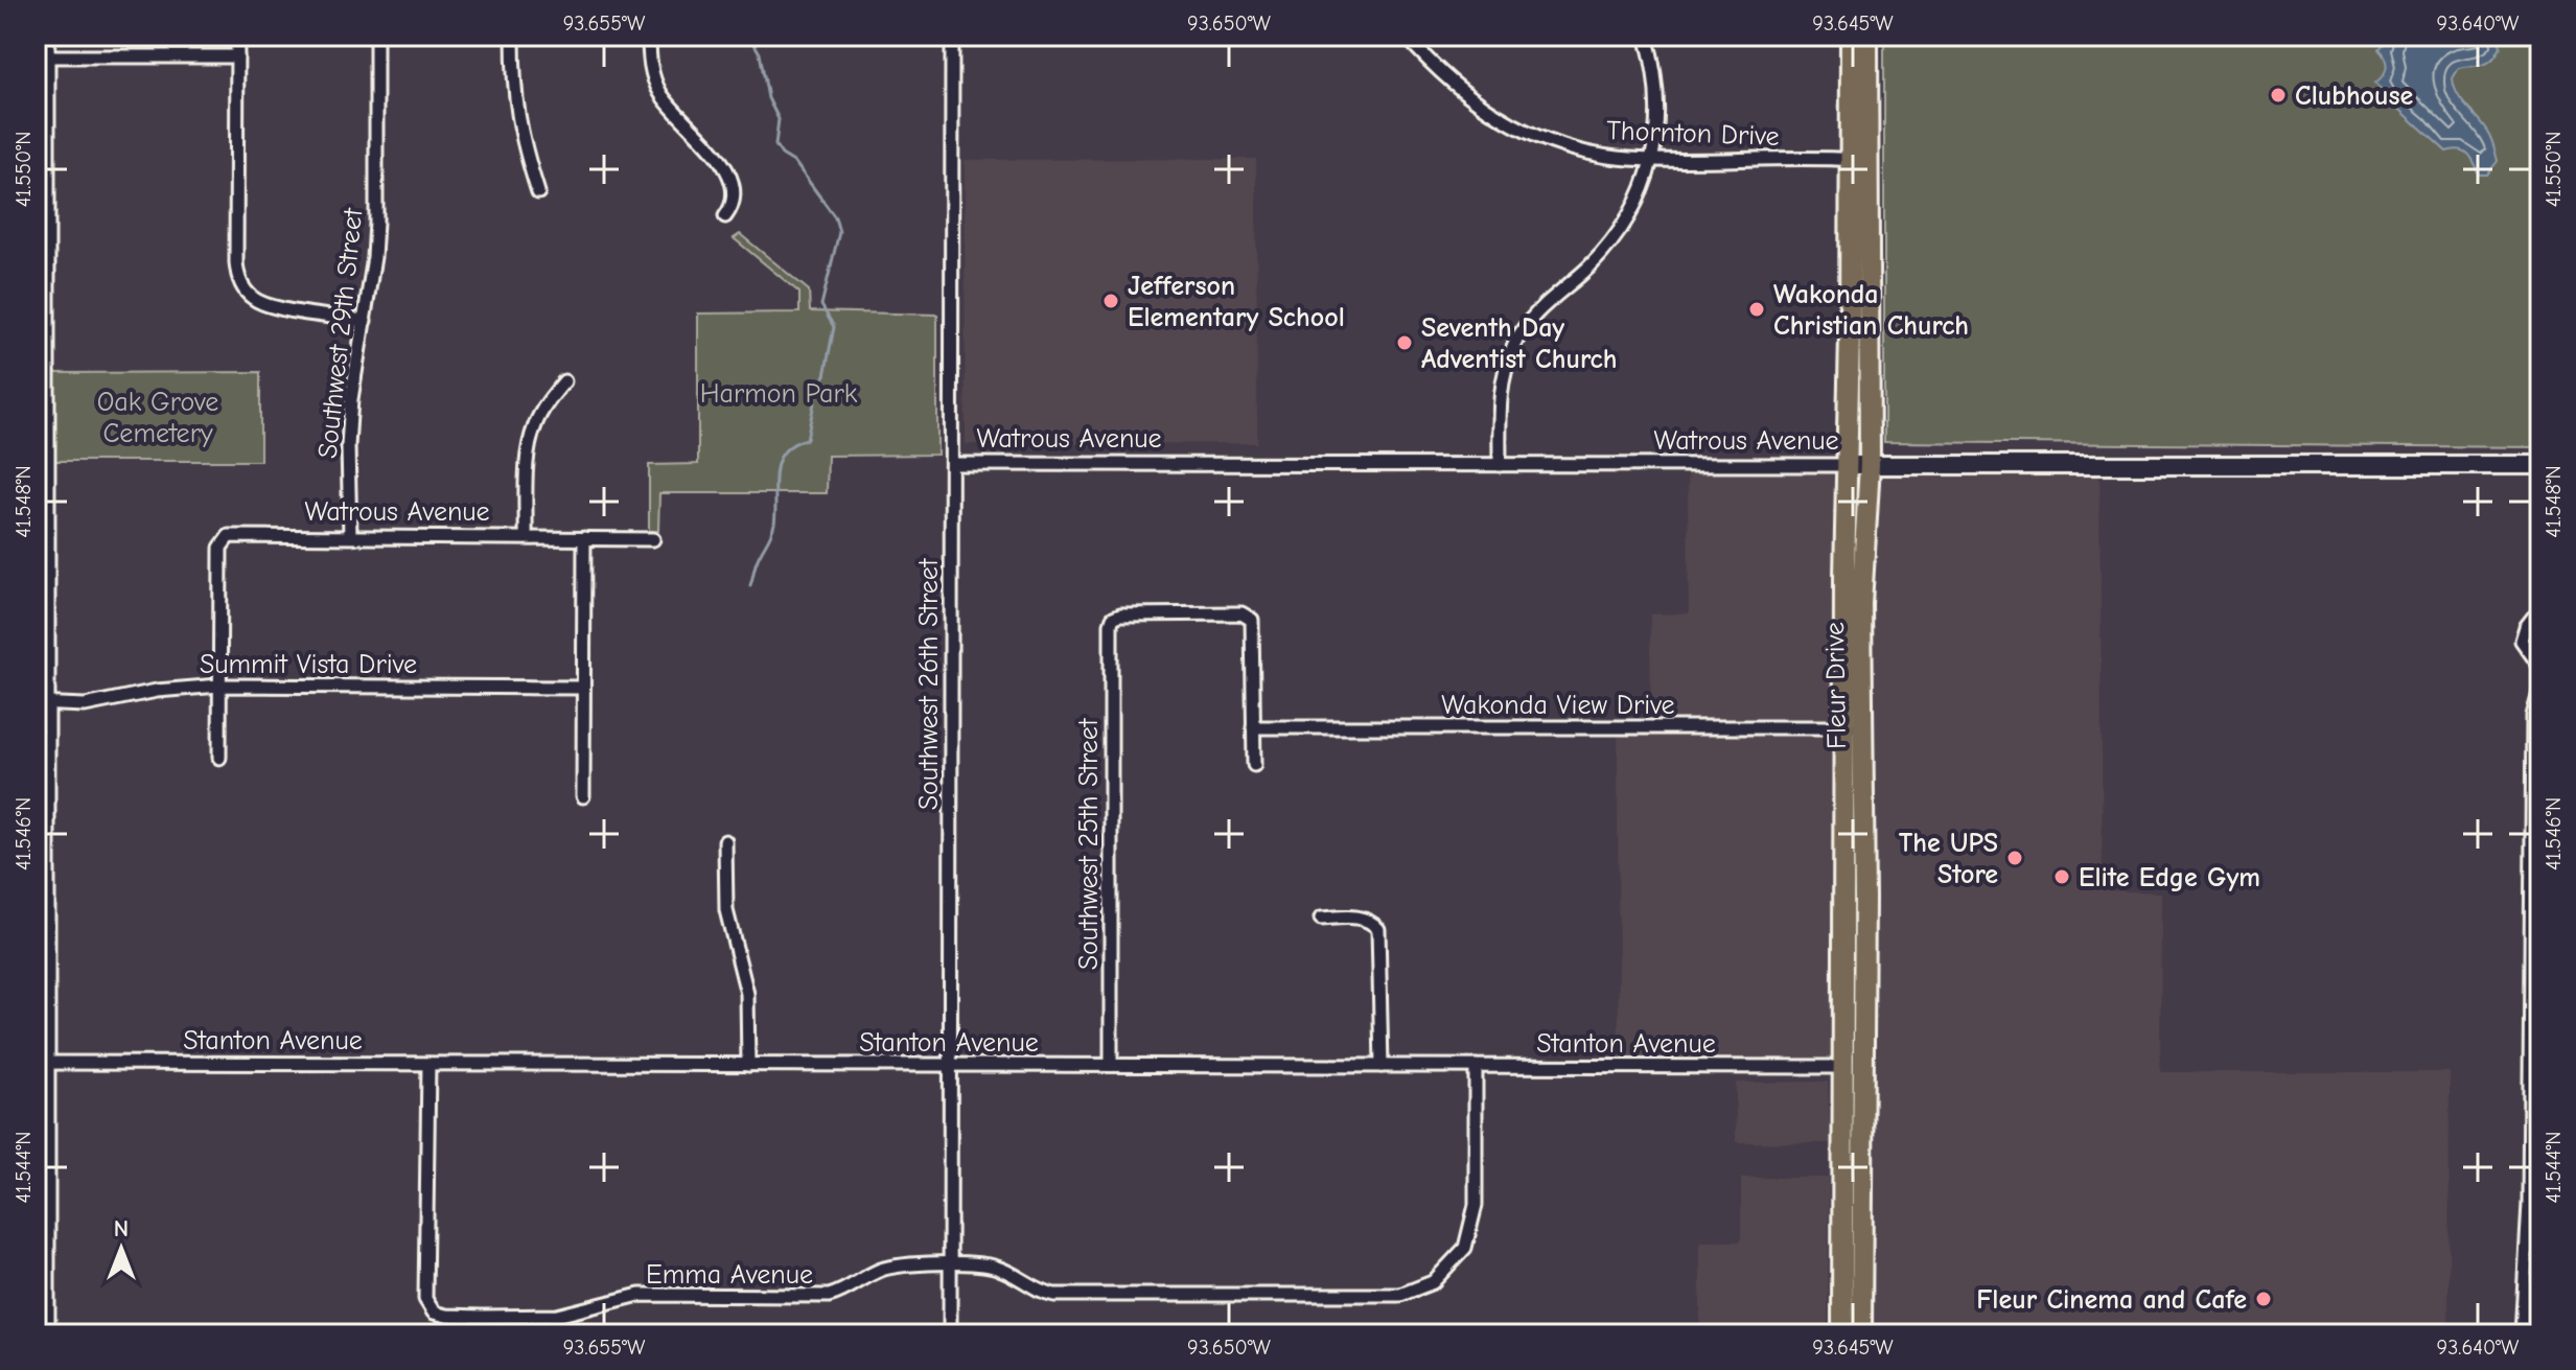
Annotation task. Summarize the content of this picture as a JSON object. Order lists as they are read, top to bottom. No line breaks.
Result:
{"streets":{"main road":["Fleur Drive"],"street":["Thornton Drive","Southwest 29th Street","Watrous Avenue","Summit Vista Drive","Southwest 26th Street","Wakonda View Drive","Southwest 25th Street","Stanton Avenue","Emma Avenue"]},"crossings":[["Thornton Drive","Fleur Drive"],["Southwest 29th Street","Watrous Avenue"],["Watrous Avenue","Summit Vista Drive"],["Watrous Avenue","Southwest 26th Street"],["Watrous Avenue","Fleur Drive"],["Southwest 26th Street","Stanton Avenue"],["Southwest 26th Street","Emma Avenue"],["Fleur Drive","Wakonda View Drive"],["Fleur Drive","Stanton Avenue"],["Wakonda View Drive","Southwest 25th Street"],["Southwest 25th Street","Stanton Avenue"],["Stanton Avenue","Emma Avenue"]],"parks":["Harmon Park","Oak Grove Cemetery"],"places":["Clubhouse","Jefferson Elementary School","Wakonda Christian Church","Seventh Day Adventist Church","The UPS Store","Elite Edge Gym","Fleur Cinema and Cafe"],"north":"top","coordinates":["93.655°W","93.650°W","93.645°W","93.640°W","41.550°N","41.548°N","41.546°N","41.544°N"]}
